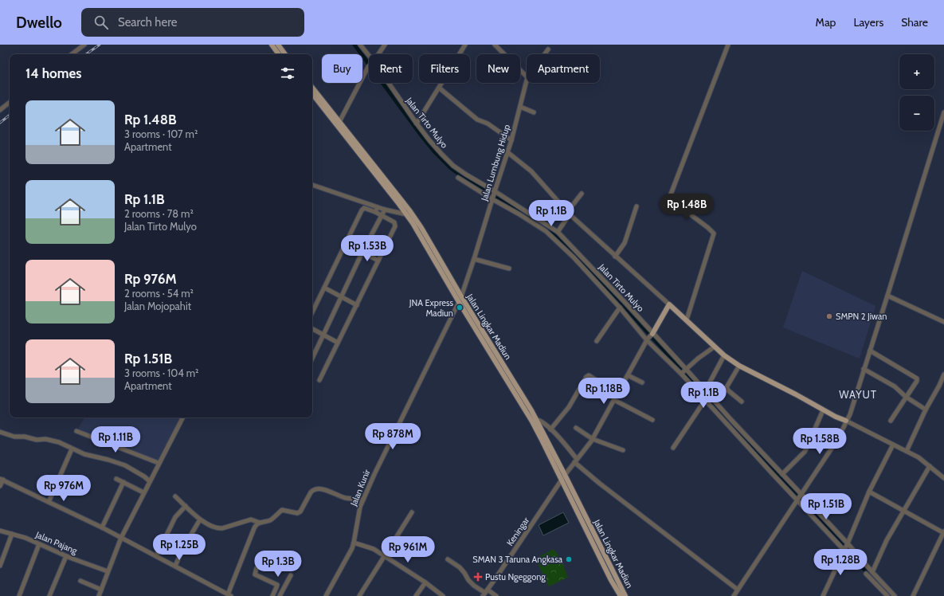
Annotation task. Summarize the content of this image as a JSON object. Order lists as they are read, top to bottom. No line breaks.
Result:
{"streets":{"main road":["Jalan Lingkar Madiun"],"street":["Jalan Tirto Mulyo","Jalan Lumbung Hidup","Jalan Kunir","Keningar","Jalan Pajang"]},"crossings":[["Jalan Tirto Mulyo","Jalan Lumbung Hidup"],["Jalan Tirto Mulyo","Keningar"],["Jalan Lumbung Hidup","Jalan Lingkar Madiun"],["Jalan Lingkar Madiun","Jalan Kunir"],["Jalan Lingkar Madiun","Keningar"]],"districts":["WAYUT"],"places":{"other":["JNA Express Madiun","SMPN 2 Jiwan","SMAN 3 Taruna Angkasa"],"health":["Pustu Ngeggong"]},"page":{"header":"Dwello","search":"Search here","nav":["Map","Layers","Share"],"map_buttons":["+","−"],"chip":["Buy","Rent","Filters","New","Apartment"],"heading":"14 homes","list":[{"name":"Rp 1.48B","note":"3 rooms · 107 m² · Apartment"},{"name":"Rp 1.1B","note":"2 rooms · 78 m² · Jalan Tirto Mulyo"},{"name":"Rp 976M","note":"2 rooms · 54 m² · Jalan Mojopahit"},{"name":"Rp 1.51B","note":"3 rooms · 104 m² · Apartment"}],"price":["Rp 1.48B","Rp 1.1B","Rp 1.53B","Rp 1.18B","Rp 1.1B","Rp 878M","Rp 1.11B","Rp 1.58B","Rp 976M","Rp 1.51B","Rp 1.25B","Rp 961M","Rp 1.28B","Rp 1.3B"]}}
